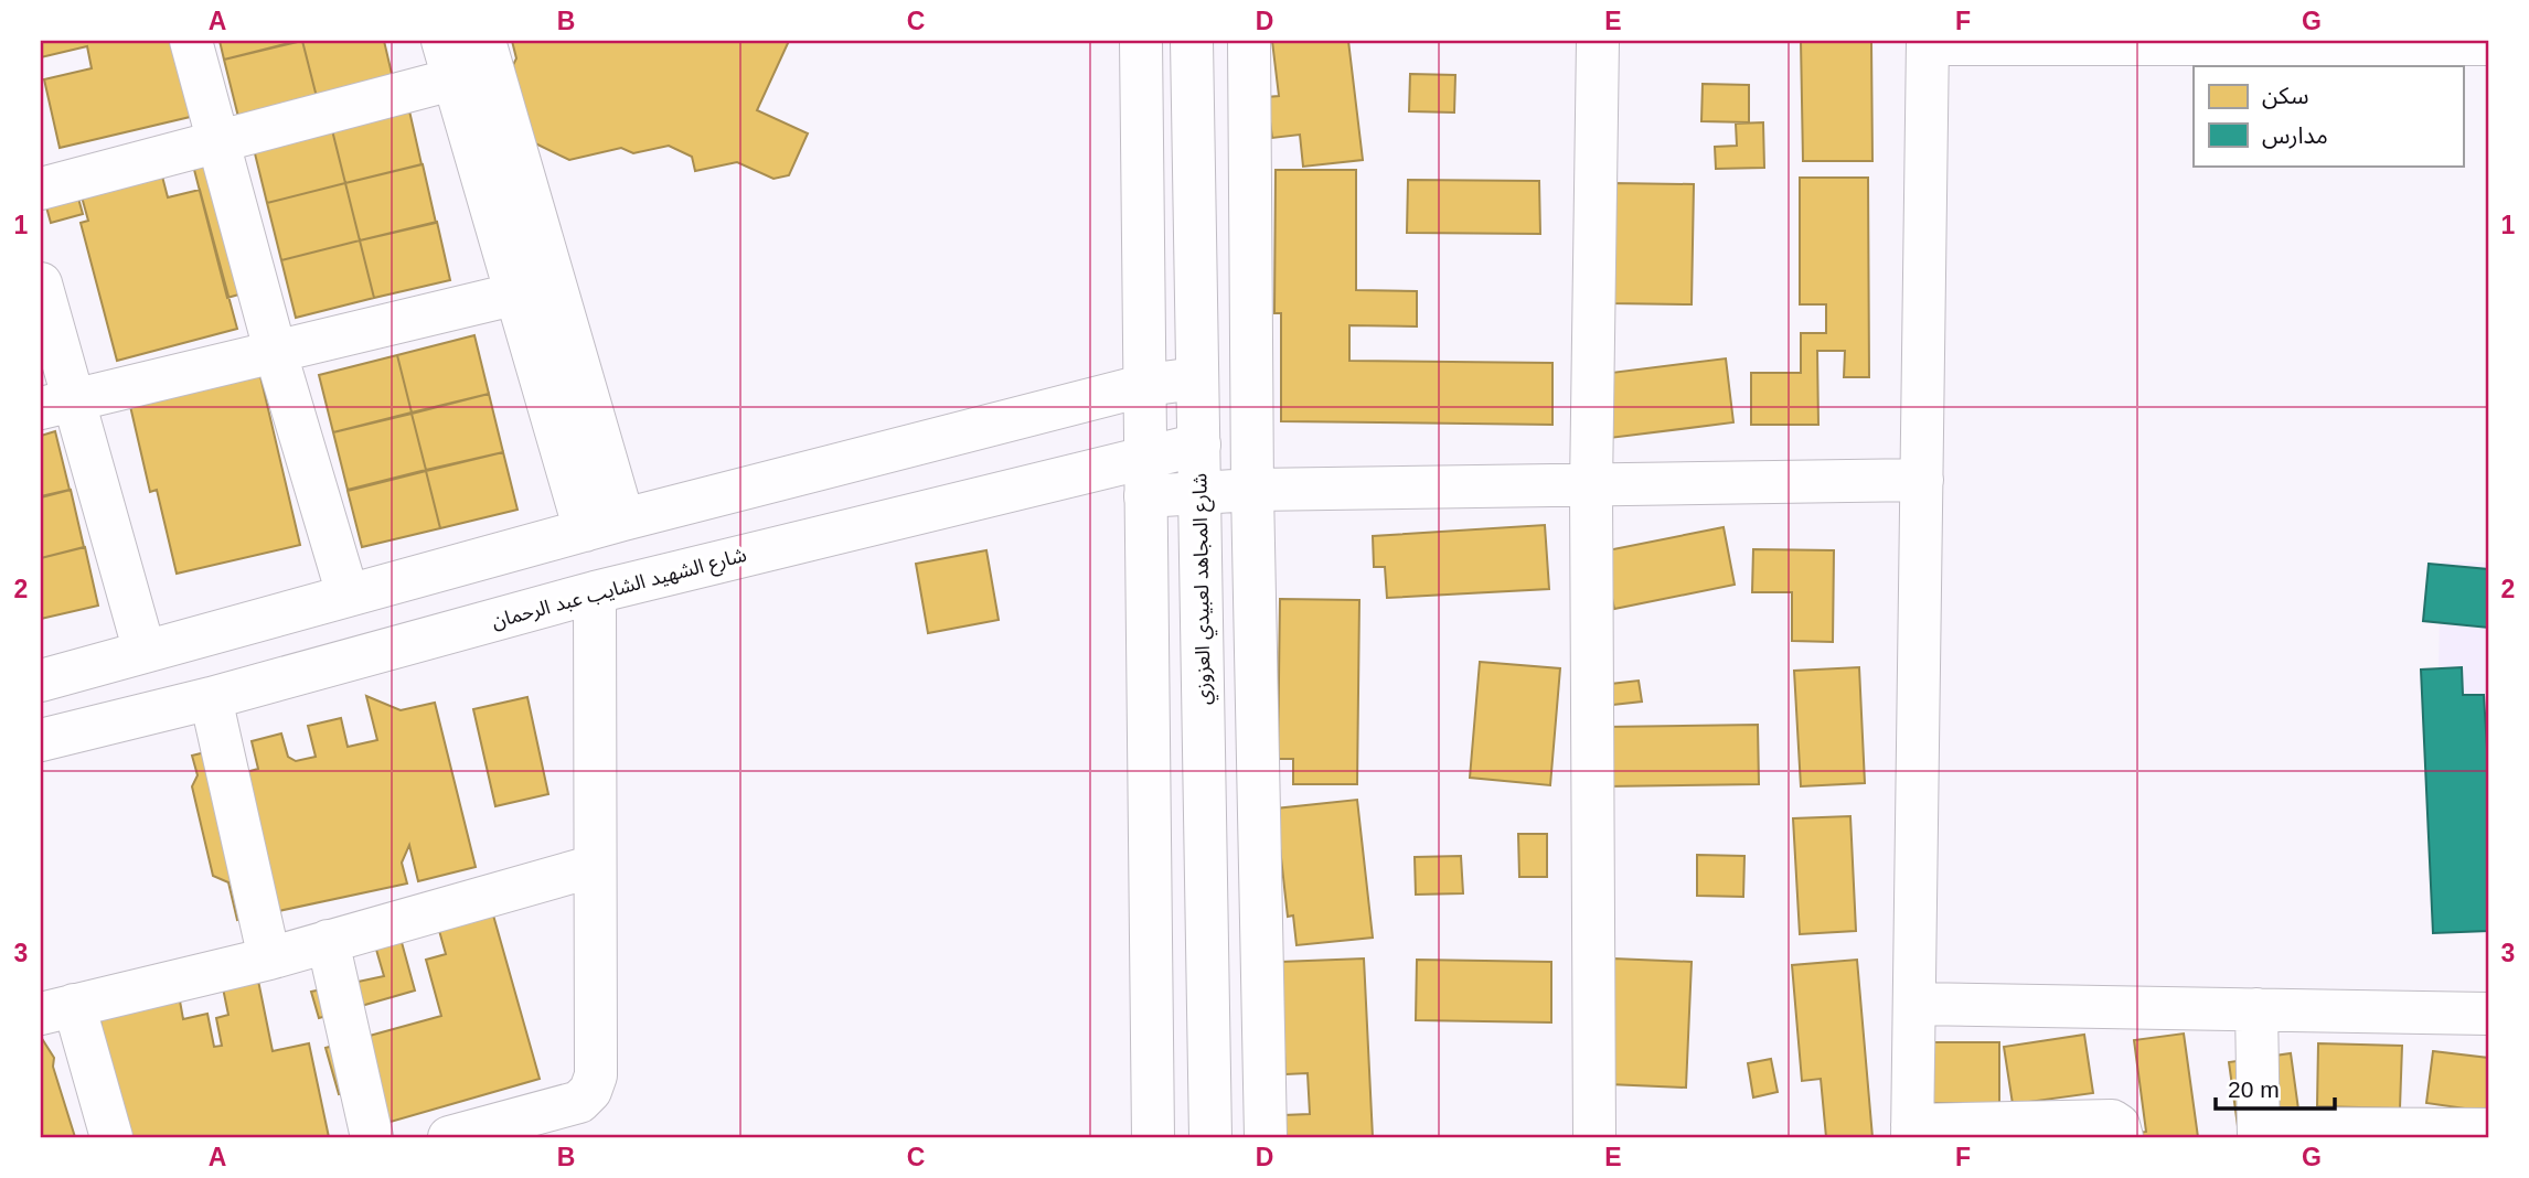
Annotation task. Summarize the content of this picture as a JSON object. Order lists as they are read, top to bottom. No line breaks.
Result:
{"streets":{"street":["شارع الشهيد الشايب عبد الرحمان","شارع المجاهد لعبيدي العزوزي"]},"crossings":[["شارع الشهيد الشايب عبد الرحمان","شارع المجاهد لعبيدي العزوزي"]],"legend":["سكن","مدارس"],"scale_bar":"20 m","grid":{"columns":["A","B","C","D","E","F","G"],"rows":["1","2","3"]}}
